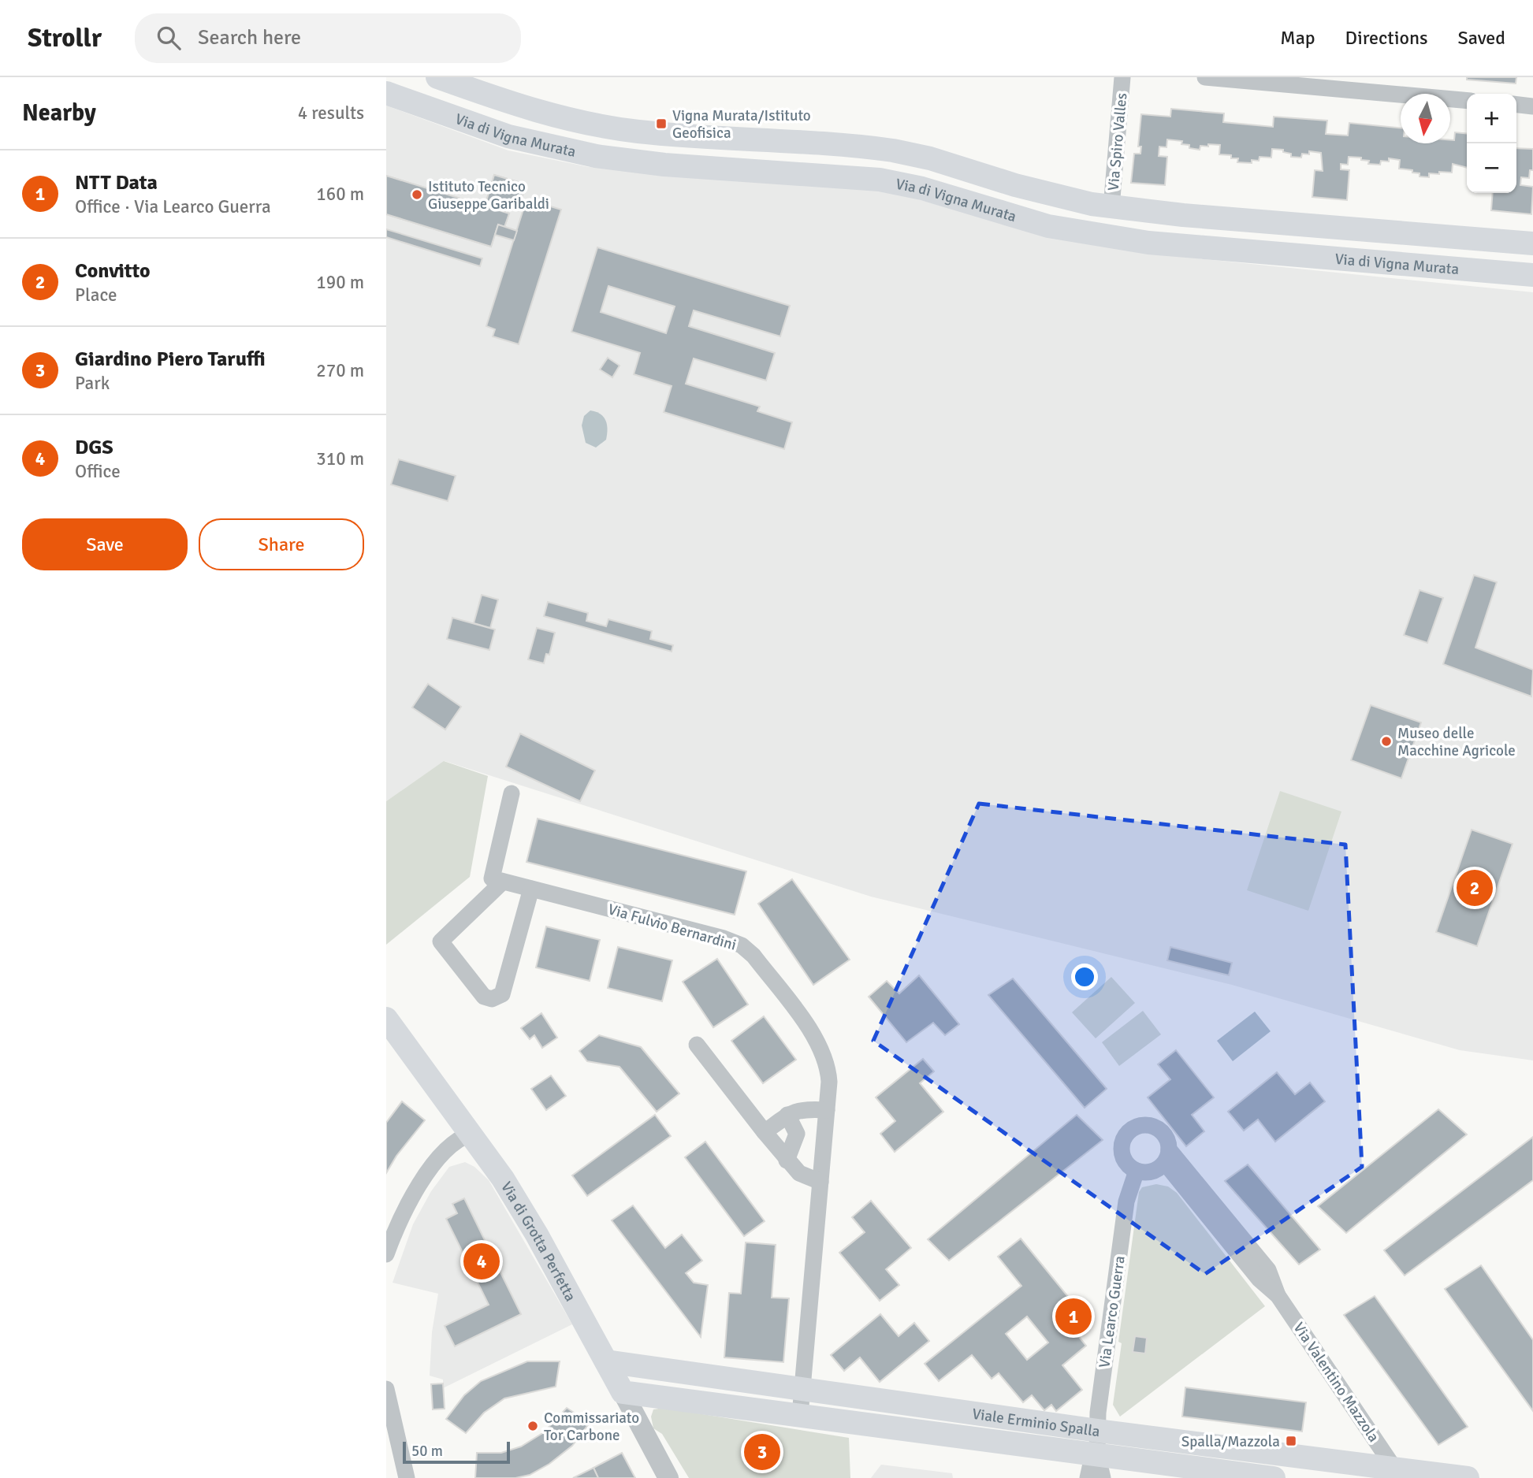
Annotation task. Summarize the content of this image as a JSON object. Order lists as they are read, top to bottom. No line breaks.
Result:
{"streets":{"main road":["Via di Vigna Murata","Via di Grotta Perfetta","Viale Erminio Spalla"],"street":["Via Spiro Valles","Via Fulvio Bernardini","Via Learco Guerra","Via Valentino Mazzola"]},"crossings":[["Via di Vigna Murata","Via Spiro Valles"],["Via Fulvio Bernardini","Viale Erminio Spalla"],["Via di Grotta Perfetta","Viale Erminio Spalla"],["Via Learco Guerra","Via Valentino Mazzola"],["Via Learco Guerra","Viale Erminio Spalla"],["Via Valentino Mazzola","Viale Erminio Spalla"]],"places":{"transit":["Vigna Murata/Istituto Geofisica","Spalla/Mazzola"],"other":["Istituto Tecnico Giuseppe Garibaldi","Museo delle Macchine Agricole","Commissariato Tor Carbone"]},"scale_bar":"50 m","north":"bottom","page":{"header":"Strollr","search":"Search here","nav":["Map","Directions","Saved"],"heading":["Nearby","4 results"],"map_buttons":["+","−"],"list":[{"mark":"1","name":"NTT Data","note":"Office · Via Learco Guerra","value":"160 m"},{"mark":"2","name":"Convitto","note":"Place","value":"190 m"},{"mark":"3","name":"Giardino Piero Taruffi","note":"Park","value":"270 m"},{"mark":"4","name":"DGS","note":"Office","value":"310 m"}],"buttons":["Save","Share"],"pins":["2","4","1","3"],"scale":"50 m"}}
